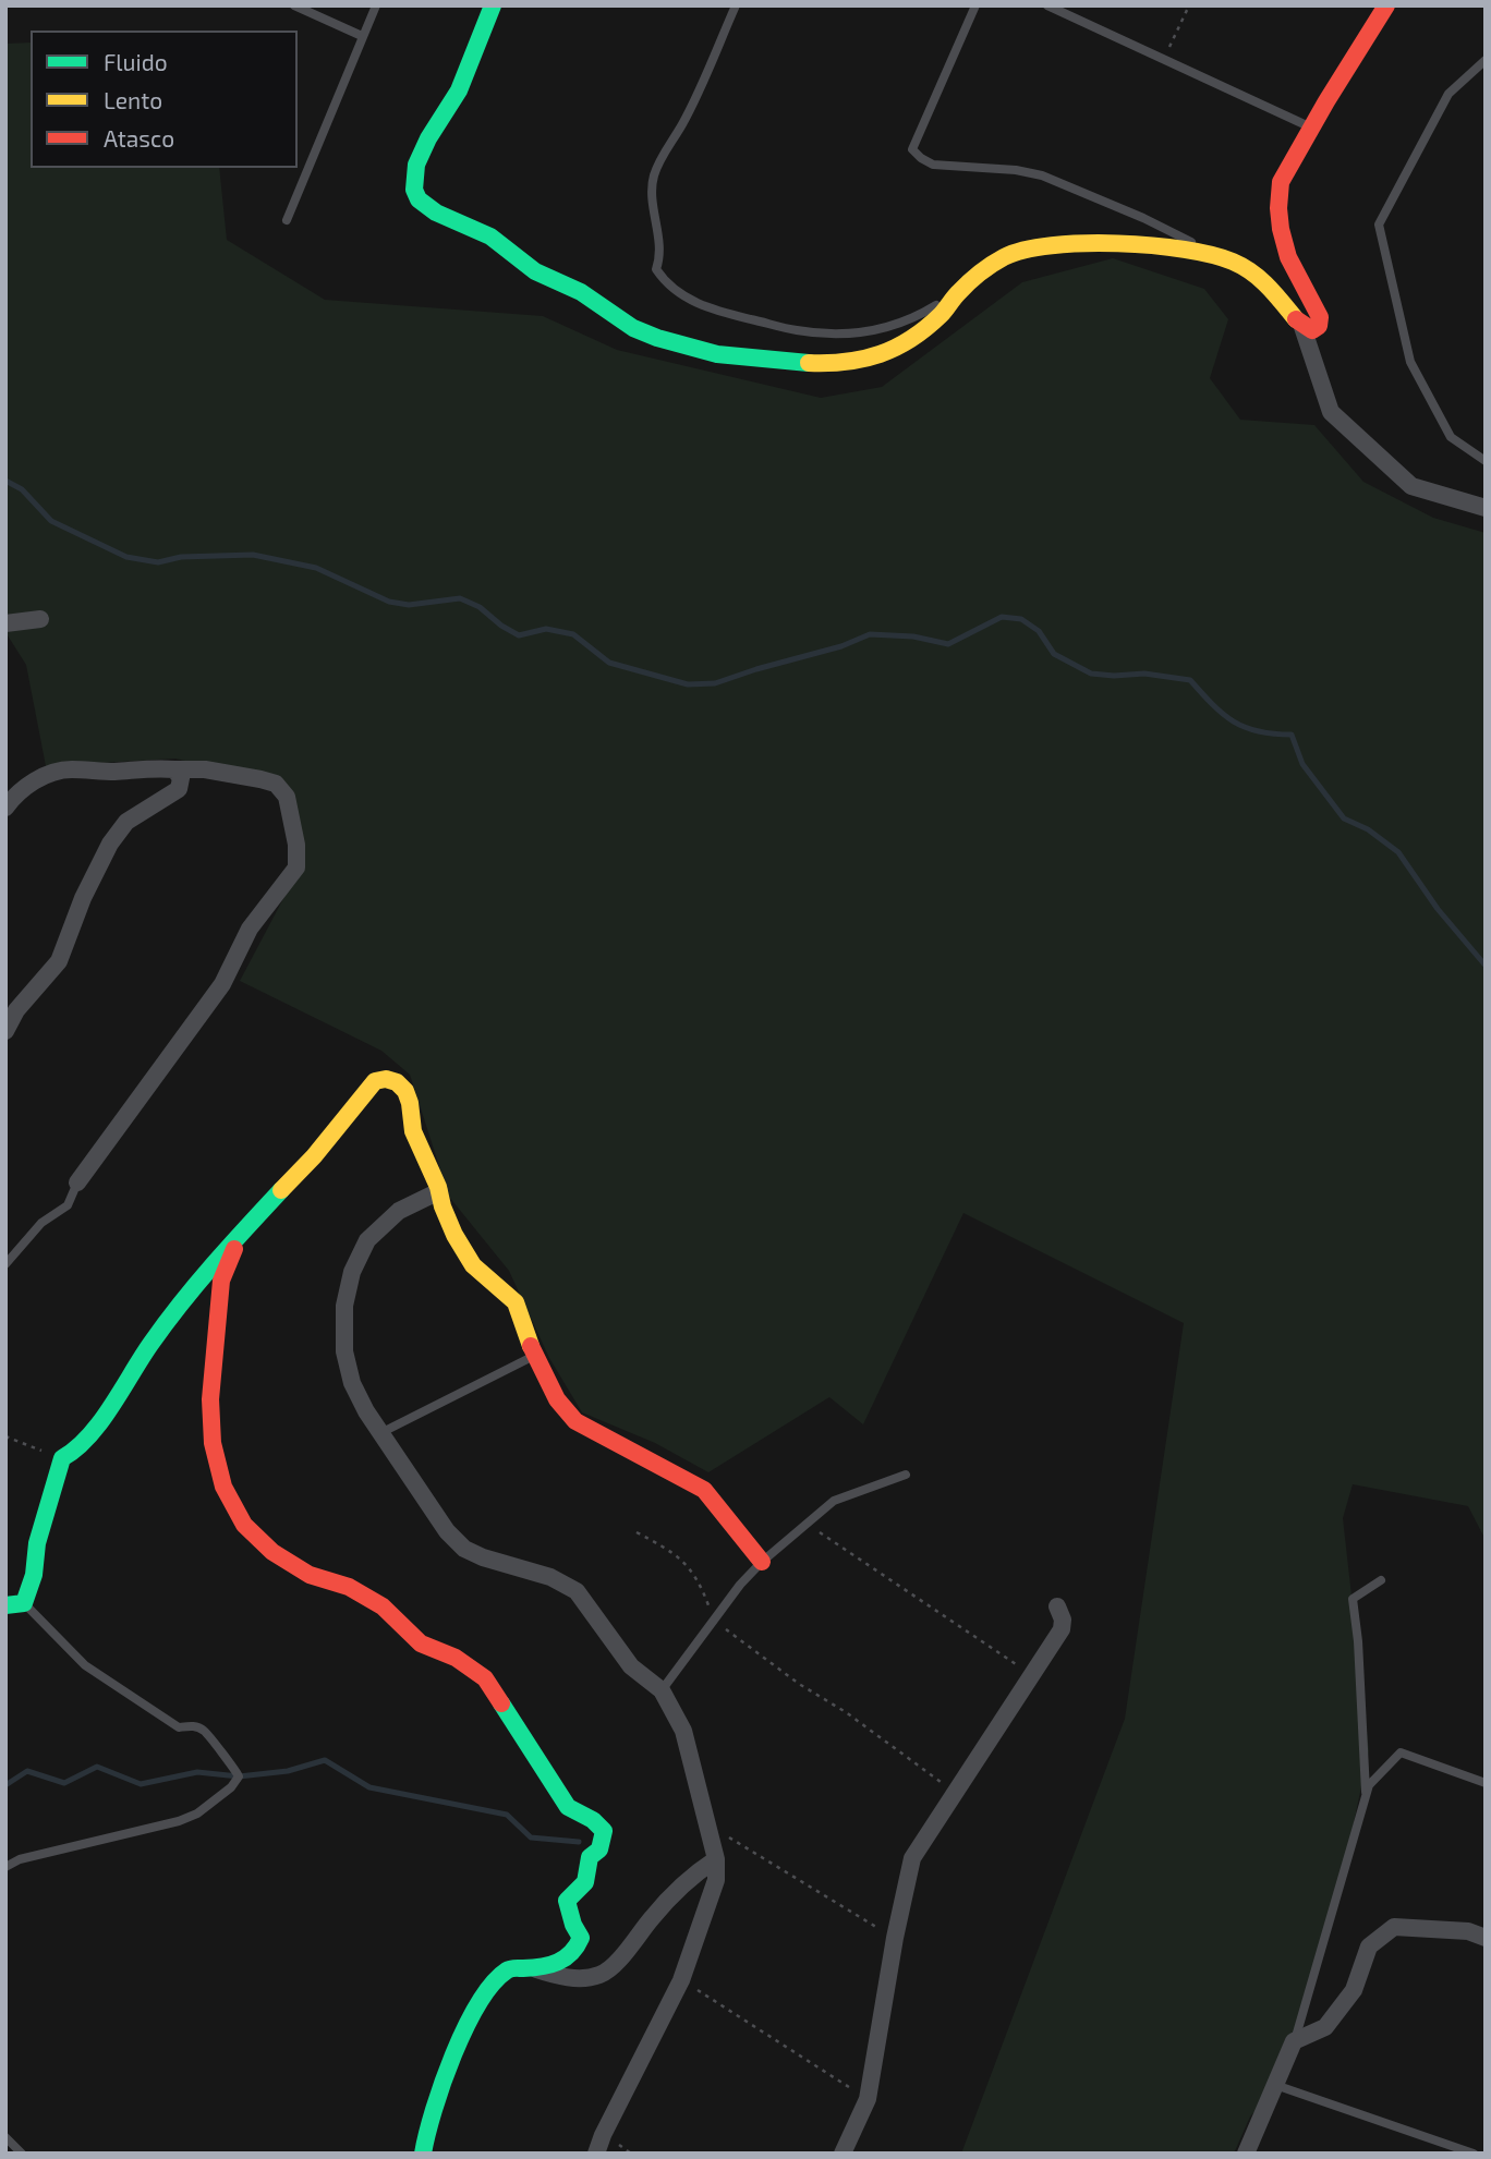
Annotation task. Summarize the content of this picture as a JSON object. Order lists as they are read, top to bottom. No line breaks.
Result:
{"legend":["Fluido","Lento","Atasco"]}
